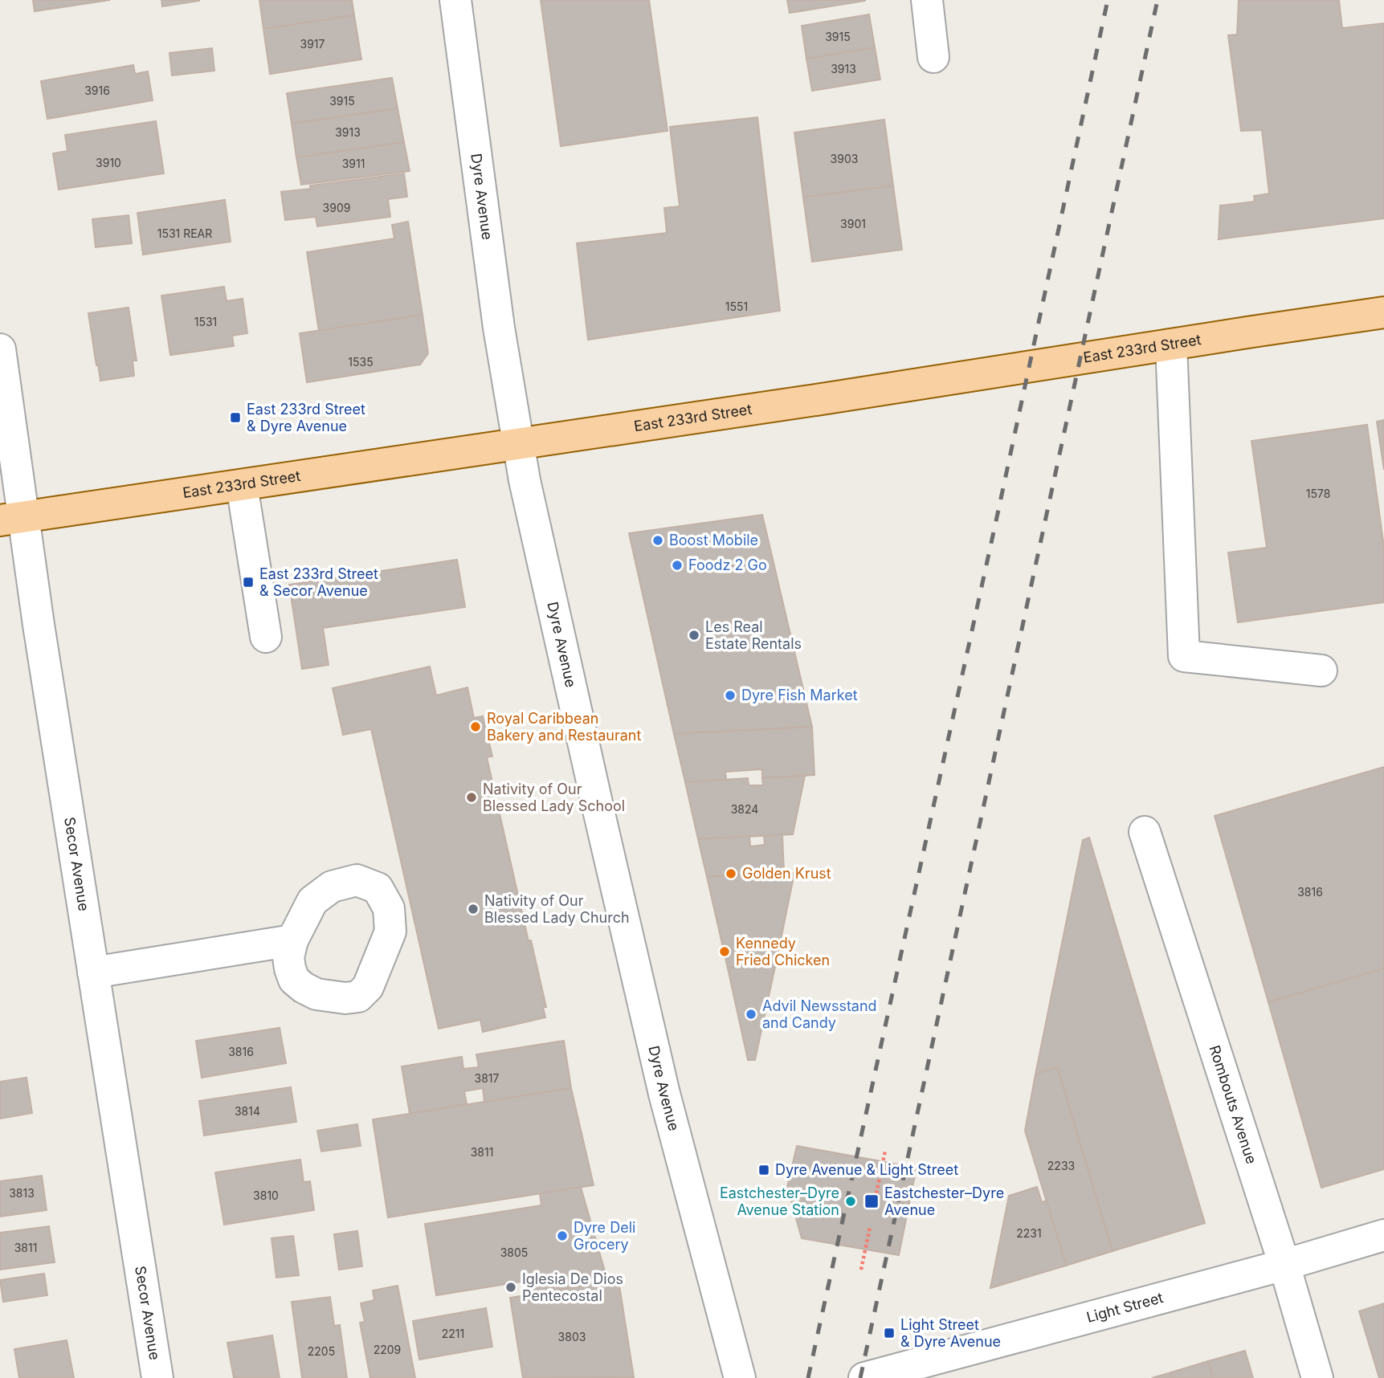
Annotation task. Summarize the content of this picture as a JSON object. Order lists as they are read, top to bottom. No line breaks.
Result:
{"streets":{"main road":["East 233rd Street"],"street":["Dyre Avenue","Secor Avenue","Rombouts Avenue","Light Street"]},"crossings":[["Dyre Avenue","East 233rd Street"],["East 233rd Street","Secor Avenue"],["Rombouts Avenue","Light Street"]],"places":{"transit":["East 233rd Street & Dyre Avenue","East 233rd Street & Secor Avenue","Dyre Avenue & Light Street","Eastchester–Dyre Avenue","Light Street & Dyre Avenue"],"other":["Boost Mobile","Foodz 2 Go","Les Real Estate Rentals","Dyre Fish Market","Royal Caribbean Bakery and Restaurant","Nativity of Our Blessed Lady School","Golden Krust","Nativity of Our Blessed Lady Church","Kennedy Fried Chicken","Advil Newsstand and Candy","Eastchester–Dyre Avenue Station","Dyre Deli Grocery","Iglesia De Dios Pentecostal"]},"house_numbers":["3915","3917","3913","3916","3915","3913","3903","3910","3911","3909","3901","1531 REAR","1551","1531","1535","1578","3824","3816","3816","3817","3814","3811","2233","3813","3810","2231","3811","3805","2211","3803","2209","2205"]}
